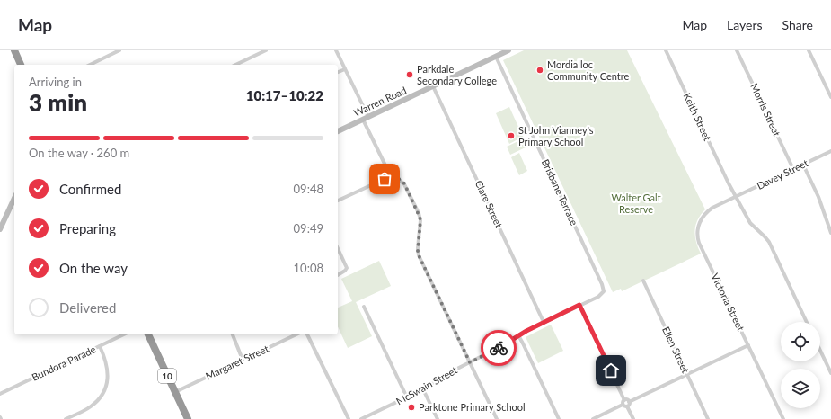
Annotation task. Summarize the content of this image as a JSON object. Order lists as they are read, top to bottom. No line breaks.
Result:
{"streets":{"highway":["10"],"street":["Warren Road","Morris Street","Keith Street","Davey Street","Brisbane Terrace","Clare Street","Victoria Street","Ellen Street","Margaret Street","Bundora Parade","McSwain Street"]},"crossings":[["Warren Road","Brisbane Terrace"],["Warren Road","Clare Street"],["Morris Street","Davey Street"],["Keith Street","Davey Street"],["Keith Street","Victoria Street"],["Davey Street","Victoria Street"],["Brisbane Terrace","McSwain Street"],["Clare Street","McSwain Street"],["Margaret Street","10"]],"parks":["Walter Galt Reserve"],"places":["Mordialloc Community Centre","Parkdale Secondary College","St John Vianney's Primary School","Parktone Primary School"],"page":{"header":"Map","nav":["Map","Layers","Share"],"heading":["3 min","Arriving in","10:17–10:22"],"bar":"On the way · 260 m","list":[["Confirmed","09:48"],["Preparing","09:49"],["On the way","10:08"],"Delivered"]}}
